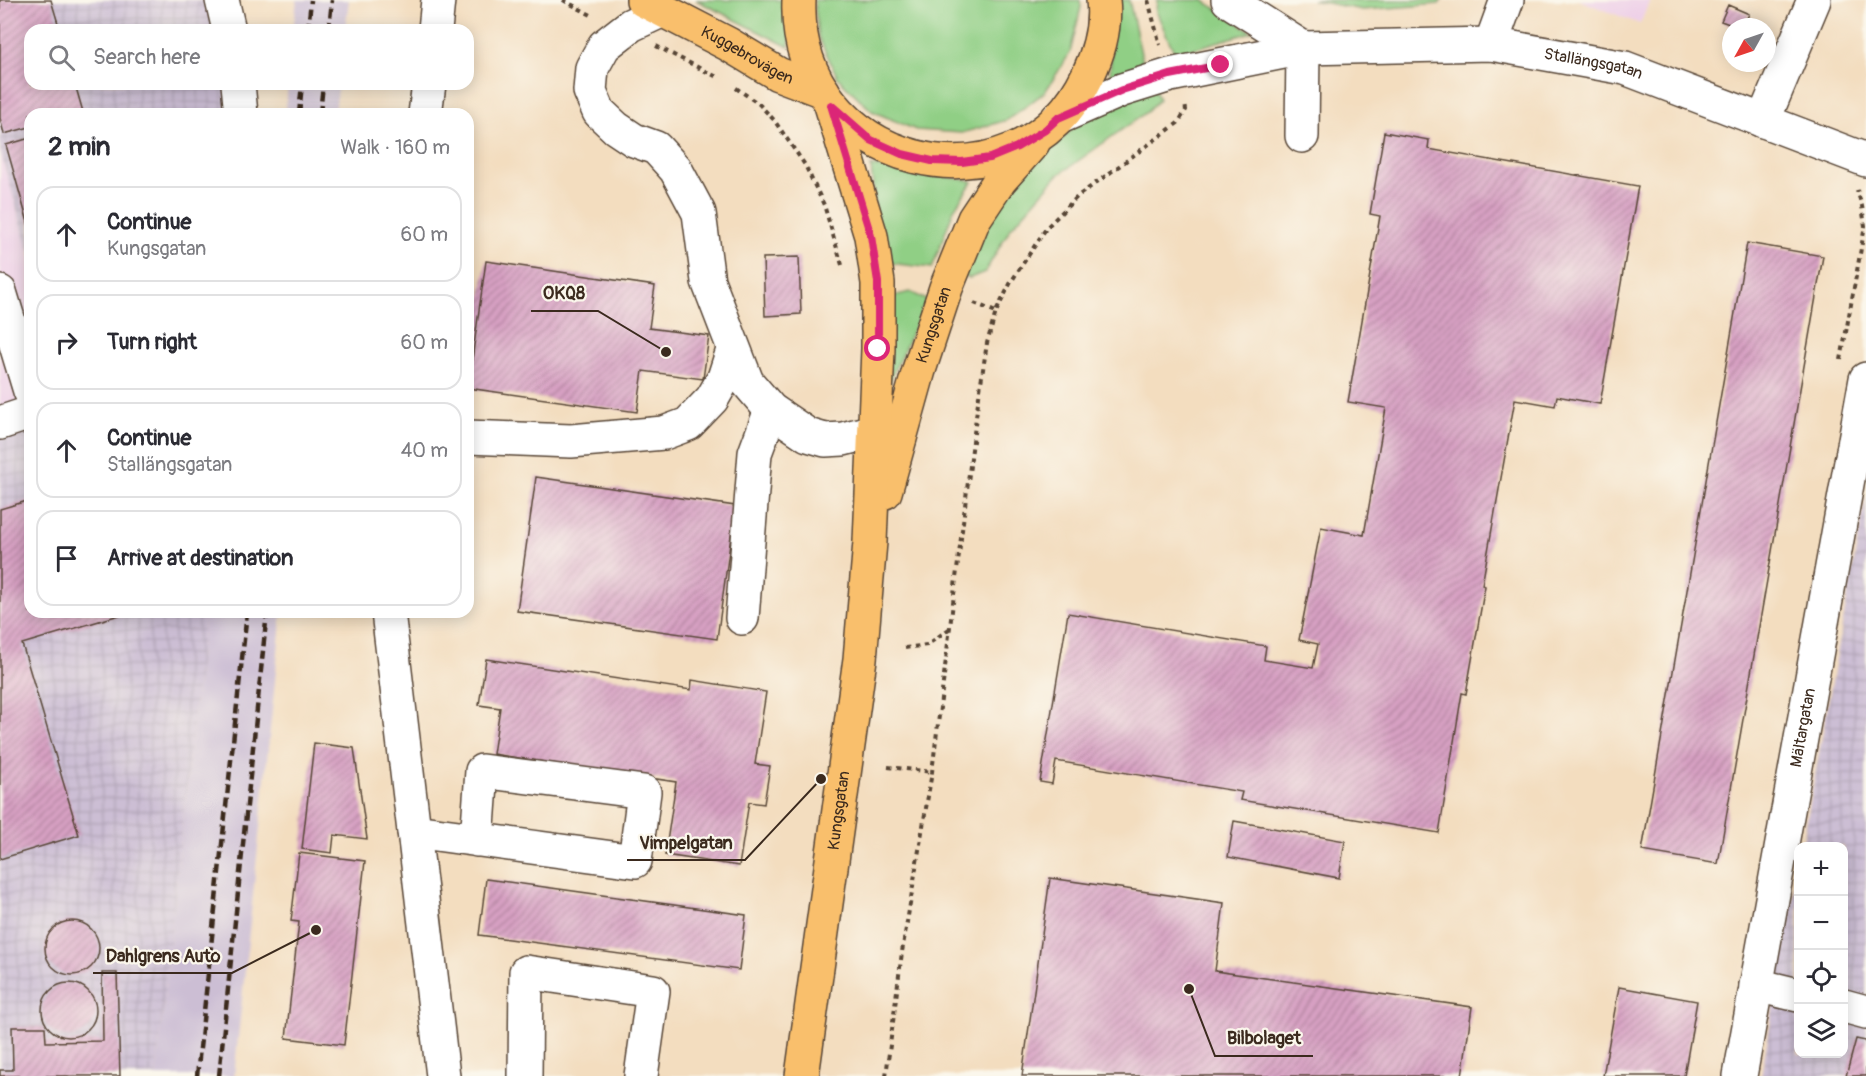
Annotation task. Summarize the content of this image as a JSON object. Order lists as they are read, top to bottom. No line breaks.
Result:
{"streets":{"main road":["Kuggebrovägen","Kungsgatan"],"street":["Stallängsgatan","Mältargatan"]},"crossings":[["Kuggebrovägen","Kungsgatan"],["Stallängsgatan","Kungsgatan"]],"places":["OKQ8","Vimpelgatan","Dahlgrens Auto","Bilbolaget"],"north":"bottom left","page":{"search":"Search here","heading":["2 min","Walk · 160 m"],"list":[["Continue","Kungsgatan","60 m"],["Turn right","60 m"],["Continue","Stallängsgatan","40 m"],"Arrive at destination"],"map_buttons":["+","−"]}}
